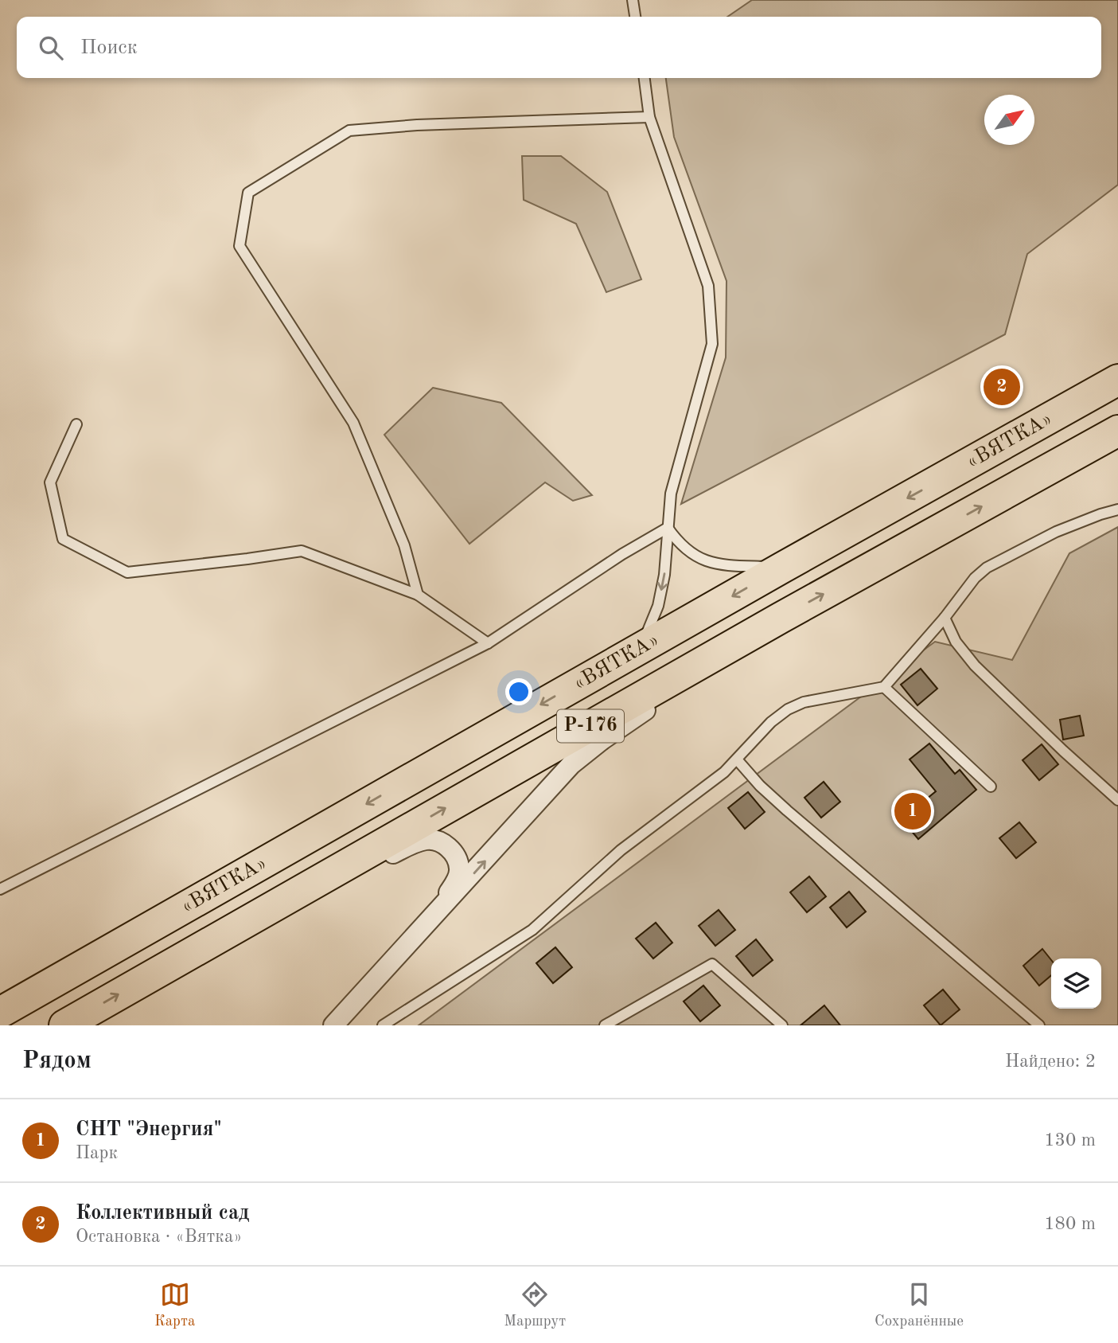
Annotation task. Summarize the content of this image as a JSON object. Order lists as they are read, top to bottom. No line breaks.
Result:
{"streets":{"highway":["«ВЯТКА»","Р-176"]},"north":"top right","page":{"search":"Поиск","pins":["2","1"],"heading":["Рядом","Найдено: 2"],"list":[{"mark":"1","name":"СНТ \"Энергия\"","note":"Парк","value":"130 m"},{"mark":"2","name":"Коллективный сад","note":"Остановка · «Вятка»","value":"180 m"}],"nav":["Карта","Маршрут","Сохранённые"]}}
